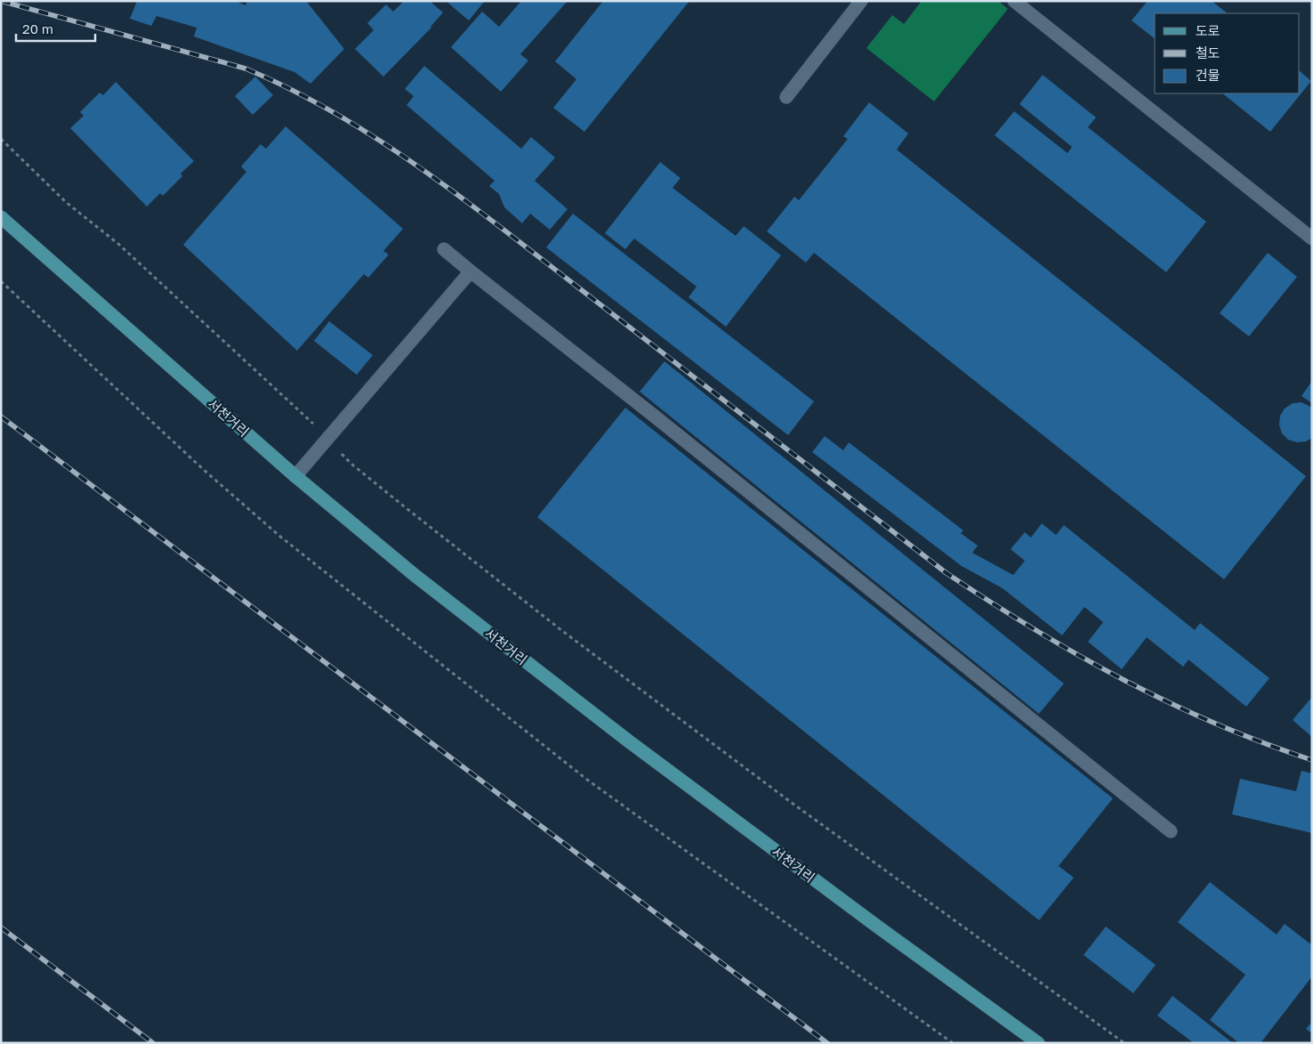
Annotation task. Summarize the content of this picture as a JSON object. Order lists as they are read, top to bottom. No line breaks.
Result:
{"streets":{"main road":["서천거리"]},"legend":["도로","철도","건물"],"scale_bar":"20 m"}
